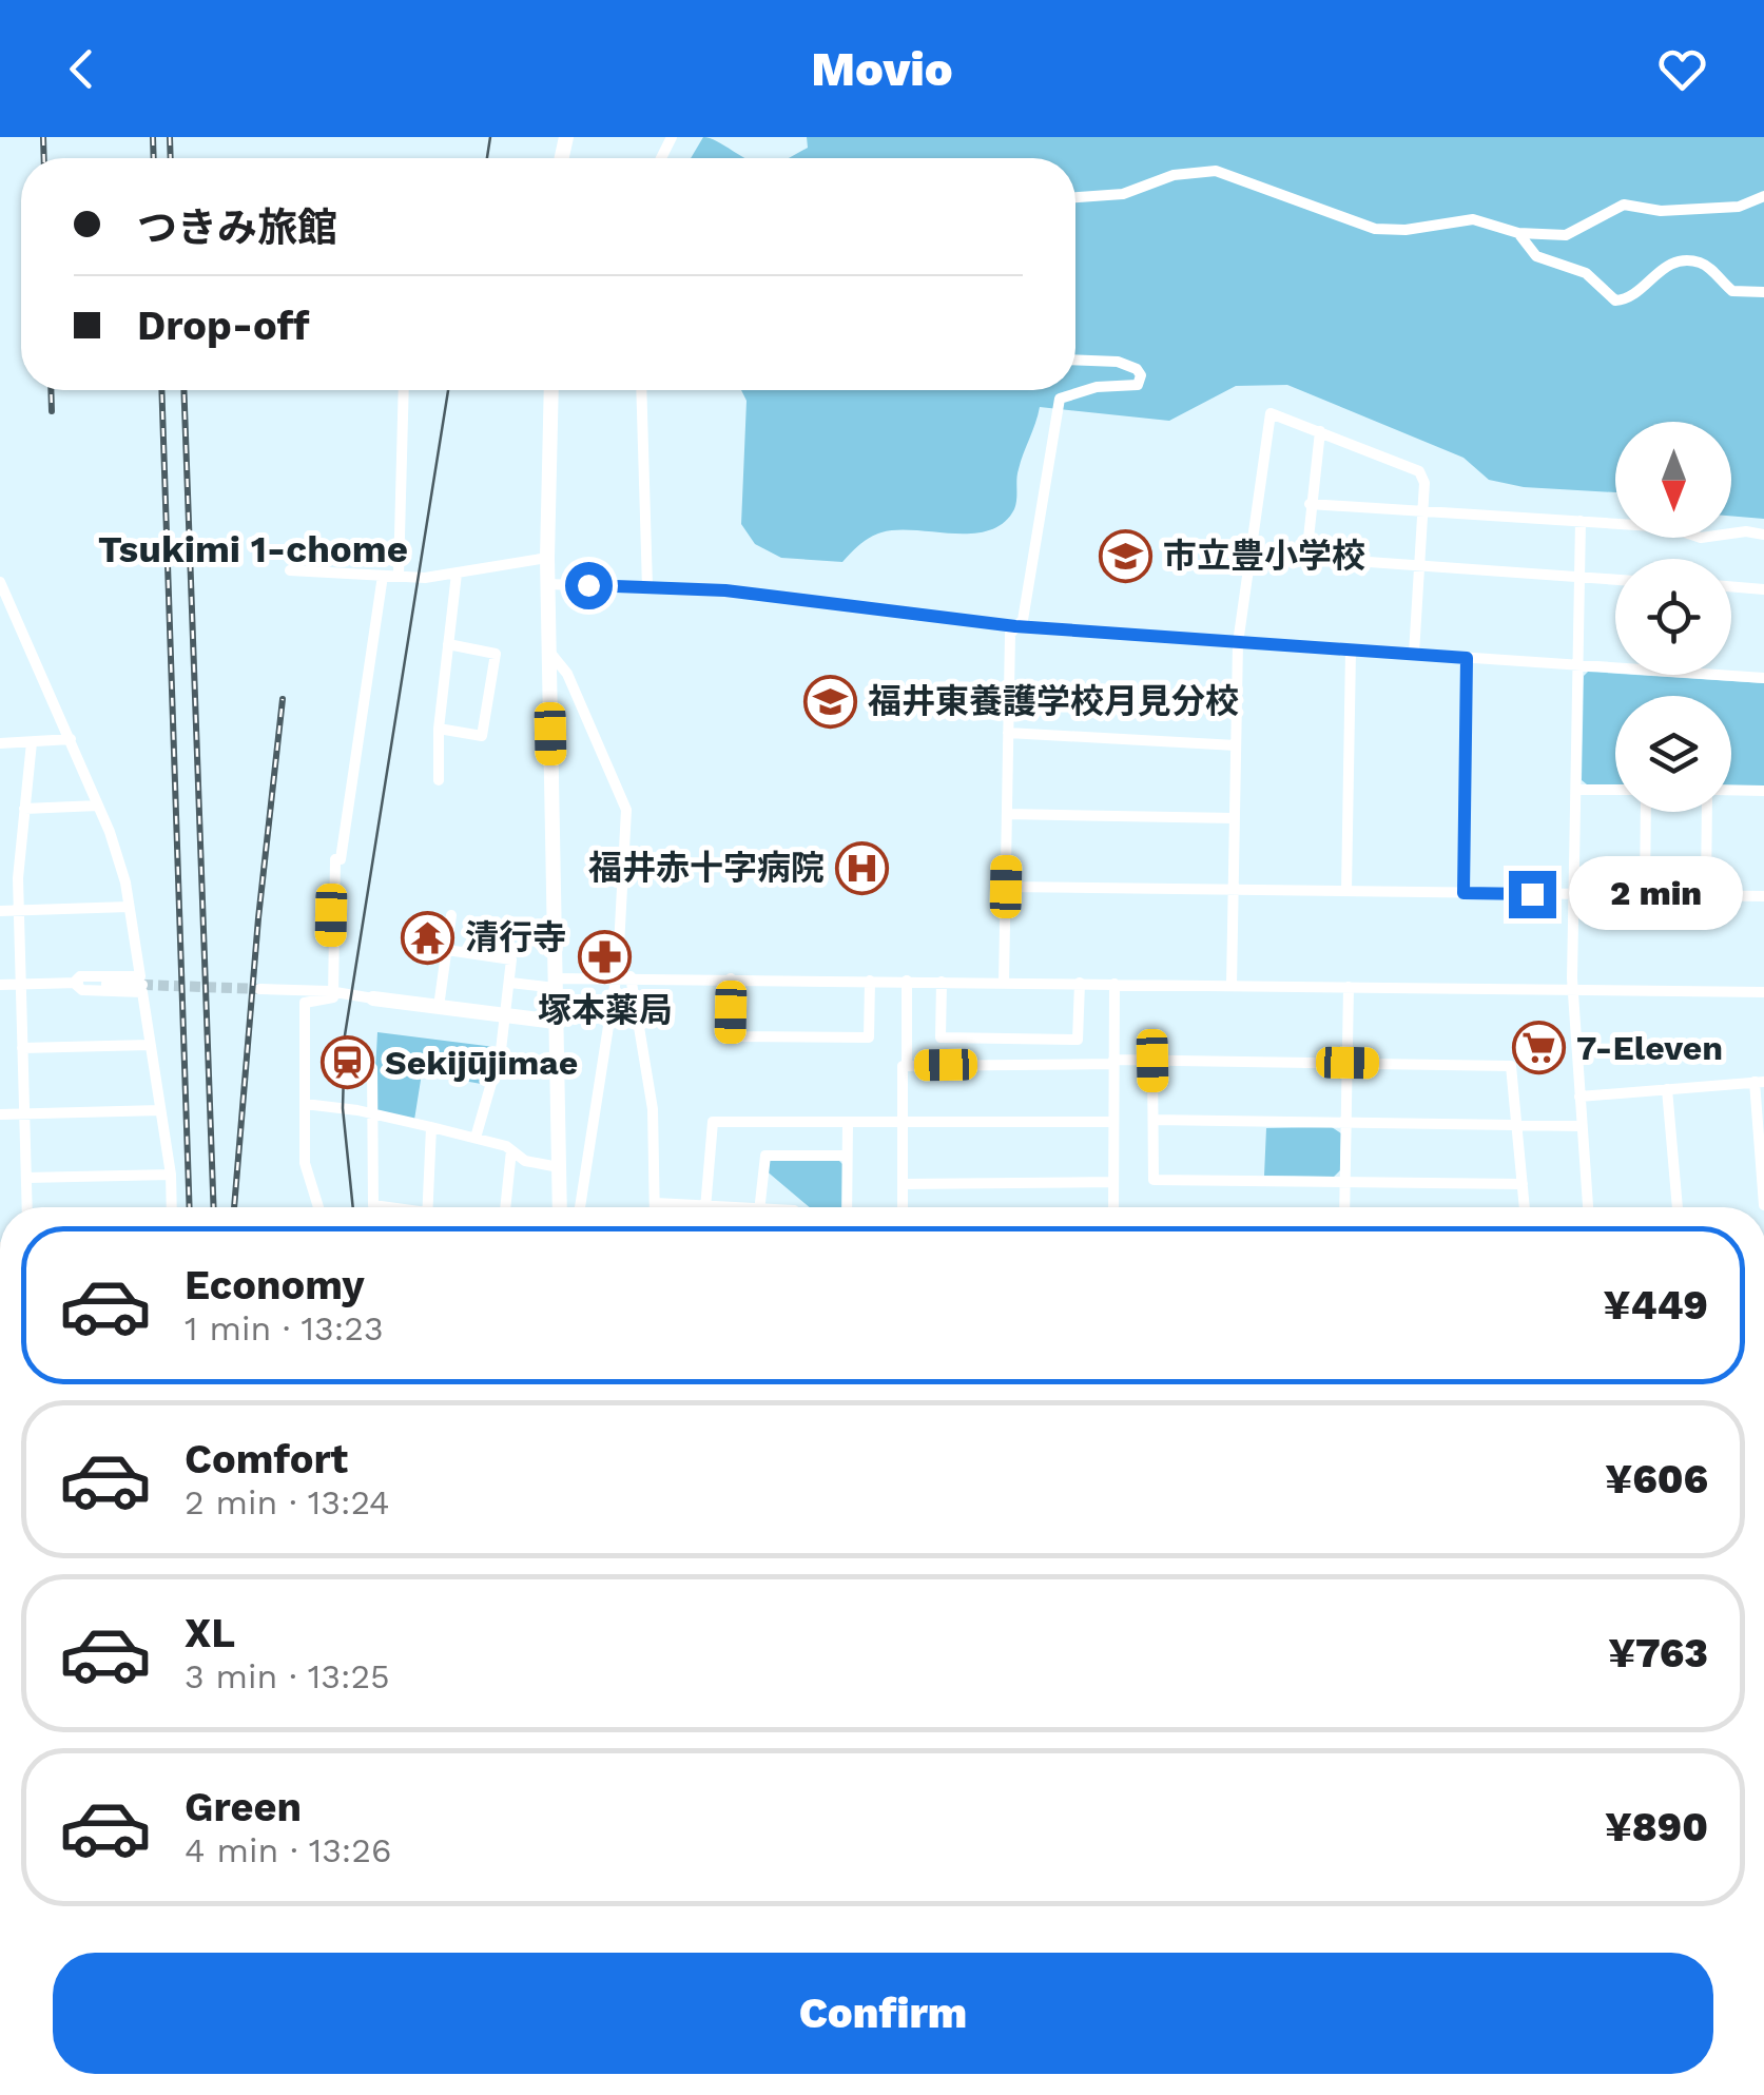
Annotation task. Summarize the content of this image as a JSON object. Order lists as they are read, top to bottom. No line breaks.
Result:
{"districts":["Tsukimi 1-chome"],"places":{"school or university":["市立豊小学校","福井東養護学校月見分校"],"hospital":["福井赤十字病院"],"temple":["清行寺"],"pharmacy":["塚本薬局"],"supermarket":["7-Eleven"],"station":["Sekijūjimae"]},"north":"bottom","page":{"header":"Movio","banner":["つきみ旅館","Drop-off"],"bubble":"2 min","list":[{"name":"Economy","note":"1 min · 13:23","value":"¥449"},{"name":"Comfort","note":"2 min · 13:24","value":"¥606"},{"name":"XL","note":"3 min · 13:25","value":"¥763"},{"name":"Green","note":"4 min · 13:26","value":"¥890"}],"buttons":"Confirm"}}
